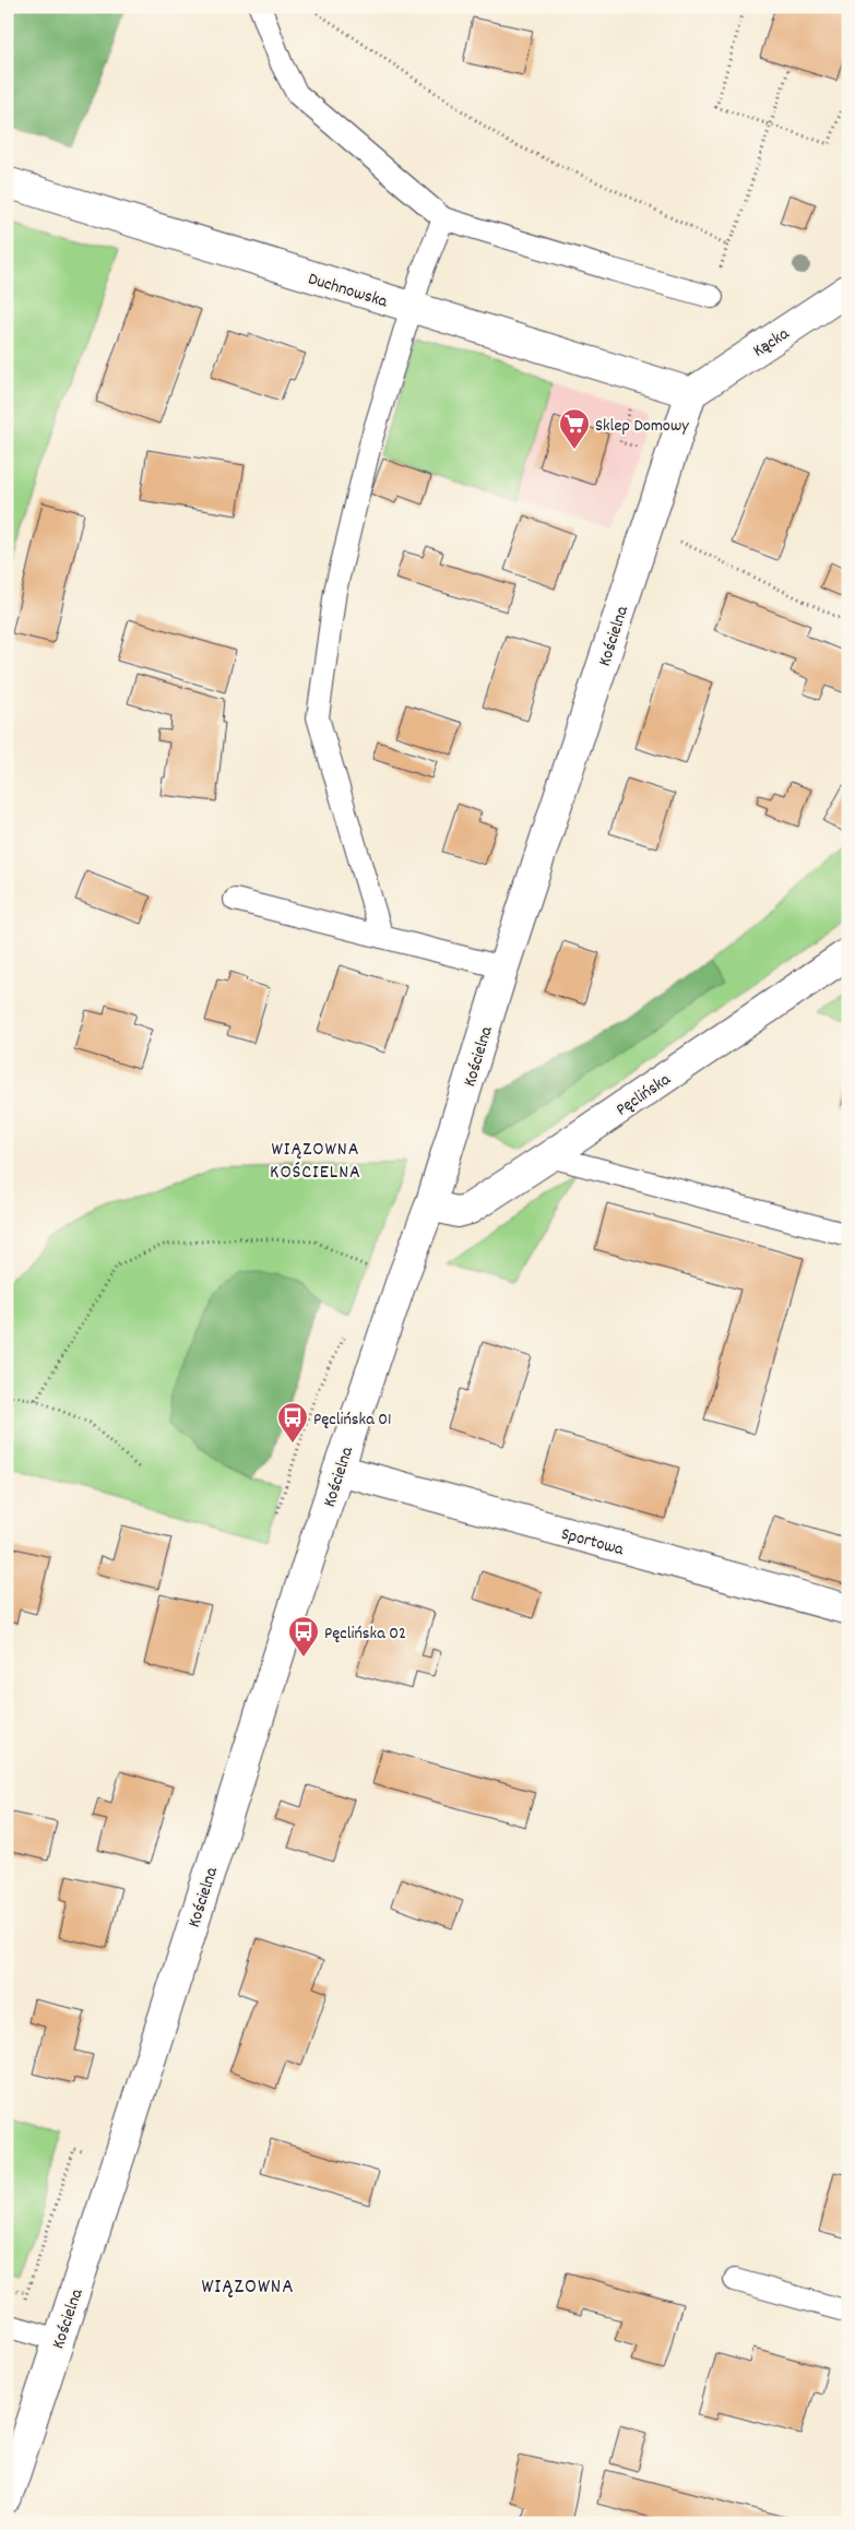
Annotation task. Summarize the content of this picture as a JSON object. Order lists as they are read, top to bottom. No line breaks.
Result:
{"streets":{"street":["Duchnowska","Kącka","Kościelna","Pęclińska","Sportowa"]},"crossings":[["Duchnowska","Kącka"],["Duchnowska","Kościelna"],["Kącka","Kościelna"],["Kościelna","Pęclińska"],["Kościelna","Sportowa"]],"districts":["WIĄZOWNA KOŚCIELNA","WIĄZOWNA"],"places":{"supermarket":["Sklep Domowy"],"bus stop":["Pęclińska 01","Pęclińska 02"]}}
